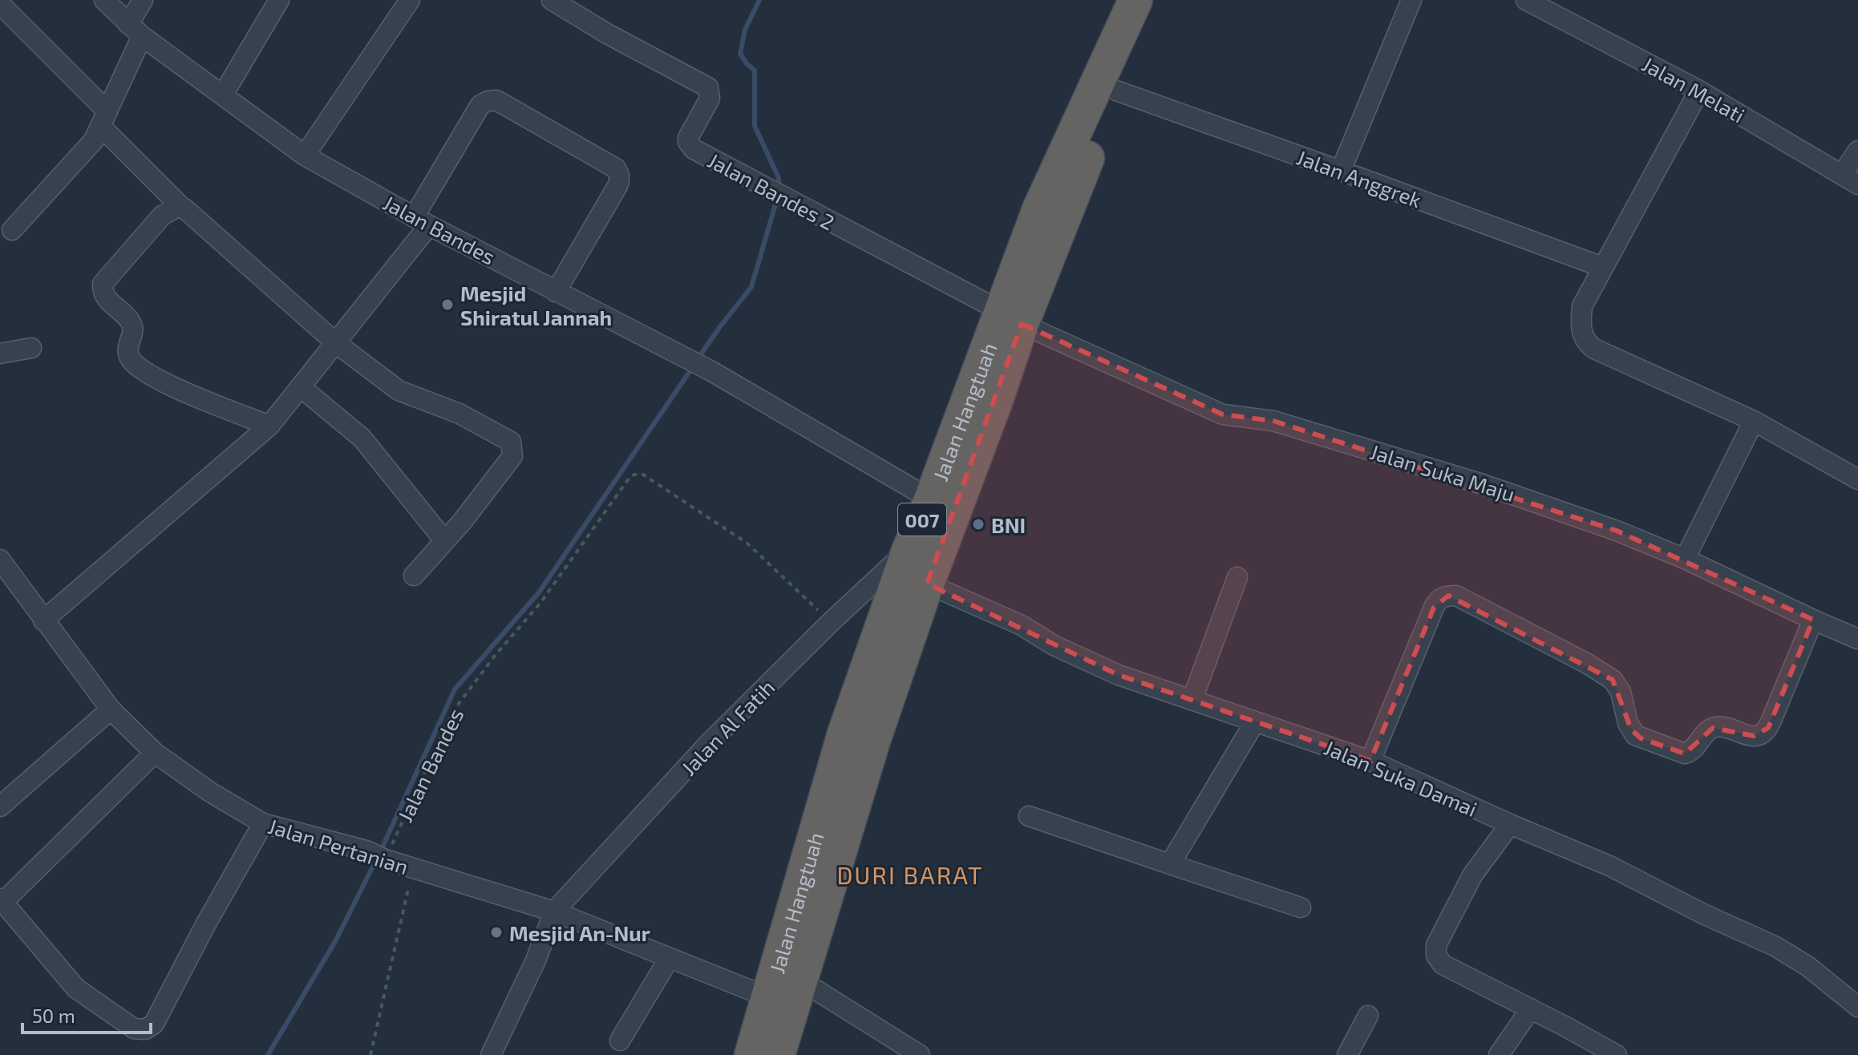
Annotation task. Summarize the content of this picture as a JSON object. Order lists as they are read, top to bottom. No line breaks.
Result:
{"streets":{"highway":["Jalan Hangtuah","007"],"street":["Jalan Melati","Jalan Anggrek","Jalan Bandes 2","Jalan Bandes","Jalan Suka Maju","Jalan Al Fatih","Jalan Suka Damai","Jalan Pertanian"]},"crossings":[["Jalan Anggrek","Jalan Hangtuah"],["Jalan Bandes 2","Jalan Hangtuah"],["Jalan Bandes 2","Jalan Suka Maju"],["Jalan Bandes","Jalan Hangtuah"],["Jalan Bandes","Jalan Al Fatih"],["Jalan Bandes","Jalan Pertanian"],["Jalan Hangtuah","Jalan Suka Maju"],["Jalan Hangtuah","Jalan Al Fatih"],["Jalan Hangtuah","Jalan Suka Damai"],["Jalan Hangtuah","Jalan Pertanian"],["Jalan Al Fatih","Jalan Pertanian"]],"districts":["DURI BARAT"],"places":["Mesjid Shiratul Jannah","BNI","Mesjid An-Nur"],"scale_bar":"50 m"}
